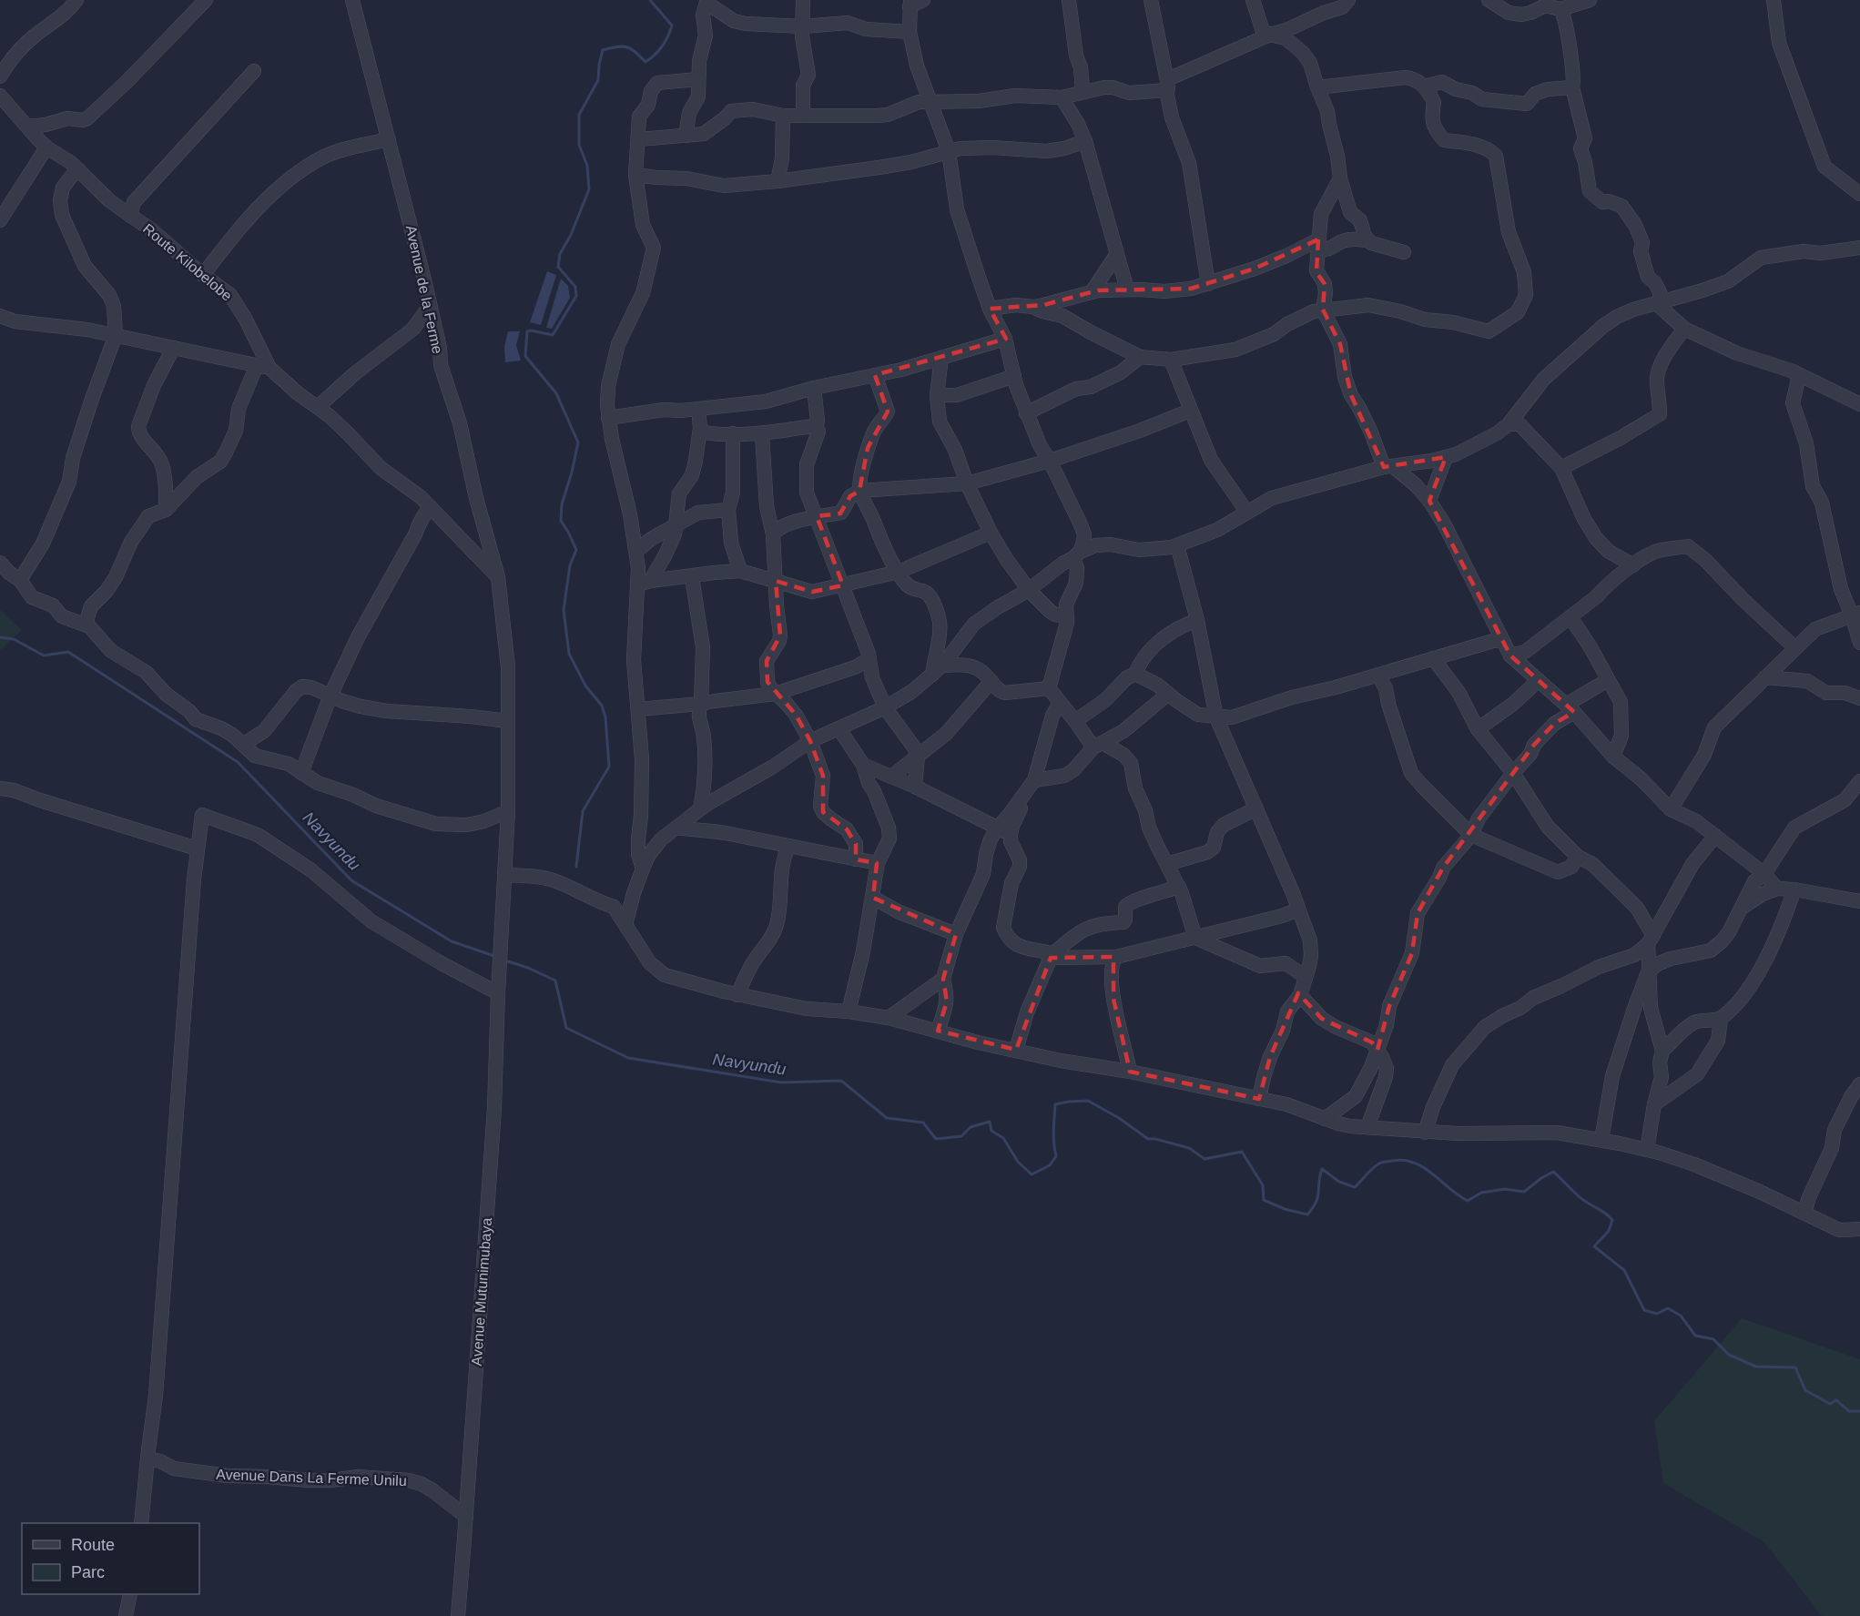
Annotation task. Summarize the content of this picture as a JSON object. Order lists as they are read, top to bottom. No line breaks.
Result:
{"streets":{"street":["Route Kilobelobe","Avenue de la Ferme","Avenue Mutunimubaya","Avenue Dans La Ferme Unilu"]},"crossings":[["Route Kilobelobe","Avenue de la Ferme"],["Avenue de la Ferme","Avenue Mutunimubaya"],["Avenue Mutunimubaya","Avenue Dans La Ferme Unilu"]],"water":["Navyundu"],"legend":["Route","Parc"]}
